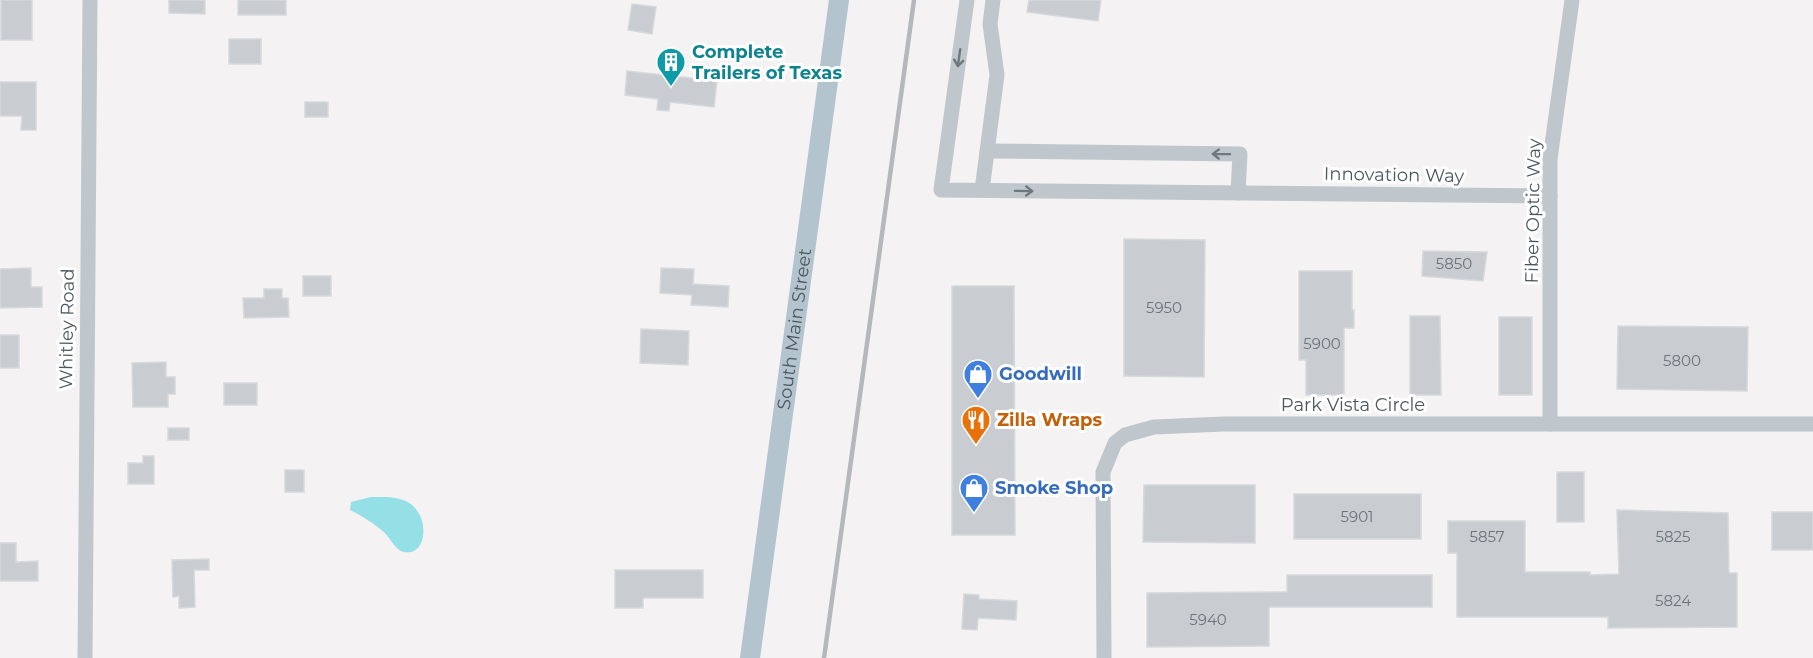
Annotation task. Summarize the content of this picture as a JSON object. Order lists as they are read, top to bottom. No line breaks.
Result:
{"streets":{"main road":["South Main Street"],"street":["Innovation Way","Fiber Optic Way","Whitley Road","Park Vista Circle"]},"crossings":[["Innovation Way","Fiber Optic Way"],["Fiber Optic Way","Park Vista Circle"]],"places":{"building":["Complete Trailers of Texas"],"shop":["Goodwill","Smoke Shop"],"restaurant":["Zilla Wraps"]},"house_numbers":["5850","5950","5900","5800","5901","5857","5825","5824","5940"]}
